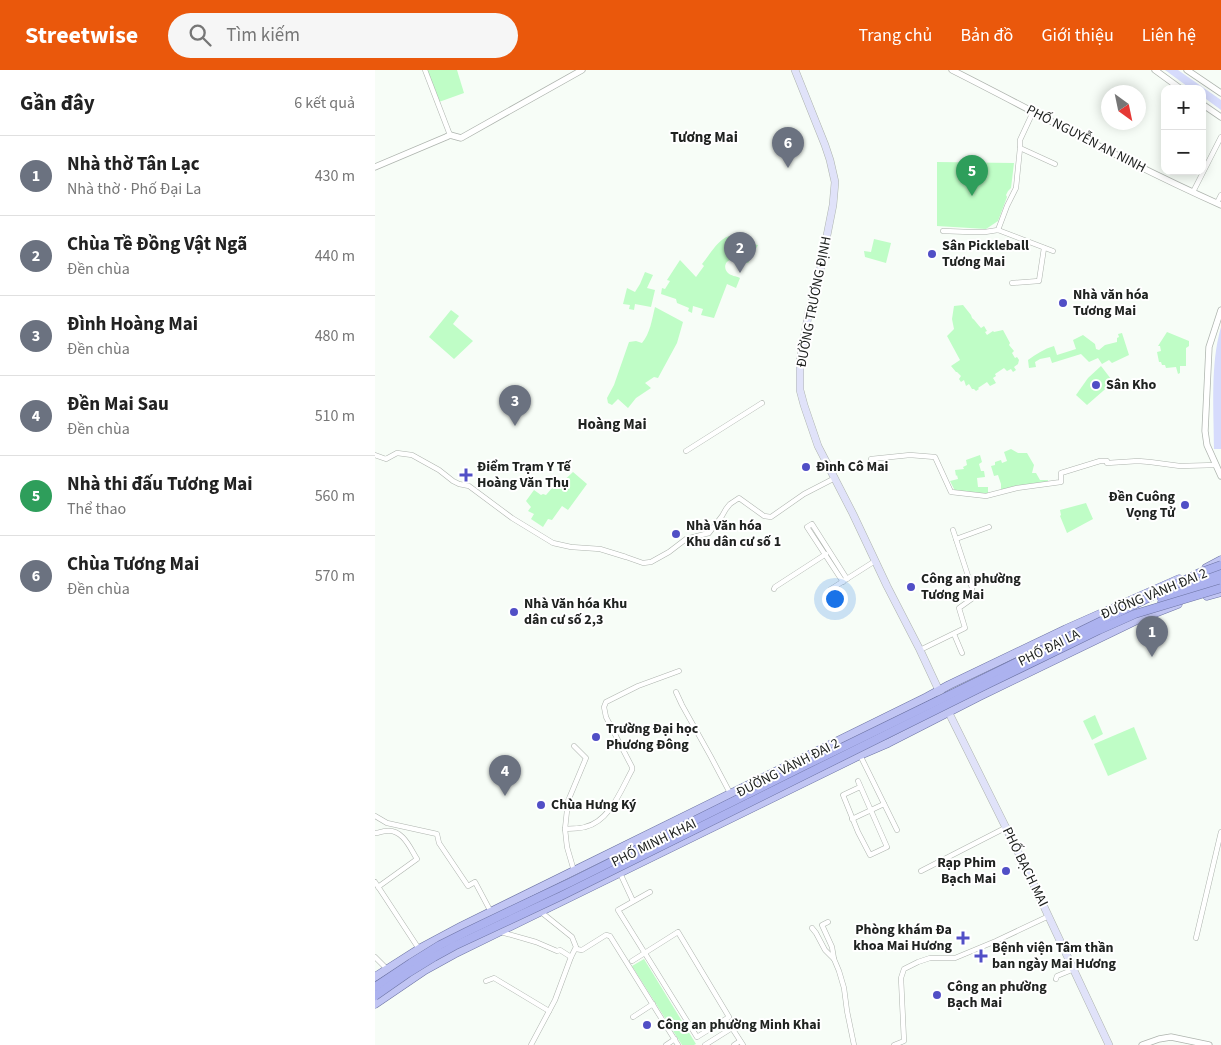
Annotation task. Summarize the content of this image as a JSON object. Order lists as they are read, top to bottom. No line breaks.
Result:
{"streets":{"highway":["ĐƯỜNG VÀNH ĐAI 2"],"main road":["ĐƯỜNG TRƯƠNG ĐỊNH","PHỐ ĐẠI LA","PHỐ MINH KHAI","PHỐ BẠCH MAI"],"street":["PHỐ NGUYỄN AN NINH"]},"crossings":[["ĐƯỜNG TRƯƠNG ĐỊNH","PHỐ ĐẠI LA"],["ĐƯỜNG TRƯƠNG ĐỊNH","PHỐ MINH KHAI"],["ĐƯỜNG TRƯƠNG ĐỊNH","PHỐ BẠCH MAI"],["ĐƯỜNG VÀNH ĐAI 2","PHỐ ĐẠI LA"],["PHỐ ĐẠI LA","PHỐ MINH KHAI"],["PHỐ ĐẠI LA","PHỐ BẠCH MAI"],["PHỐ MINH KHAI","PHỐ BẠCH MAI"]],"districts":["Tương Mai","Hoàng Mai"],"places":{"other":["Sân Pickleball Tương Mai","Nhà văn hóa Tương Mai","Sân Kho","Đình Cô Mai","Đền Cuông Vọng Tử","Nhà Văn hóa Khu dân cư số 1","Công an phường Tương Mai","Nhà Văn hóa Khu dân cư số 2,3","Trường Đại học Phương Đông","Chùa Hưng Ký","Rạp Phim Bạch Mai","Công an phường Bạch Mai","Công an phường Minh Khai"],"health":["Điểm Trạm Y Tế Hoàng Văn Thụ","Phòng khám Đa khoa Mai Hương","Bệnh viện Tâm thần ban ngày Mai Hương"]},"north":"bottom right","page":{"header":"Streetwise","search":"Tìm kiếm","nav":["Trang chủ","Bản đồ","Giới thiệu","Liên hệ"],"heading":["Gần đây","6 kết quả"],"map_buttons":["+","−"],"pins":["6","5","2","3","1","4"],"list":[{"mark":"1","name":"Nhà thờ Tân Lạc","note":"Nhà thờ · Phố Đại La","value":"430 m"},{"mark":"2","name":"Chùa Tề Đồng Vật Ngã","note":"Đền chùa","value":"440 m"},{"mark":"3","name":"Đình Hoàng Mai","note":"Đền chùa","value":"480 m"},{"mark":"4","name":"Đền Mai Sau","note":"Đền chùa","value":"510 m"},{"mark":"5","name":"Nhà thi đấu Tương Mai","note":"Thể thao","value":"560 m"},{"mark":"6","name":"Chùa Tương Mai","note":"Đền chùa","value":"570 m"}]}}
